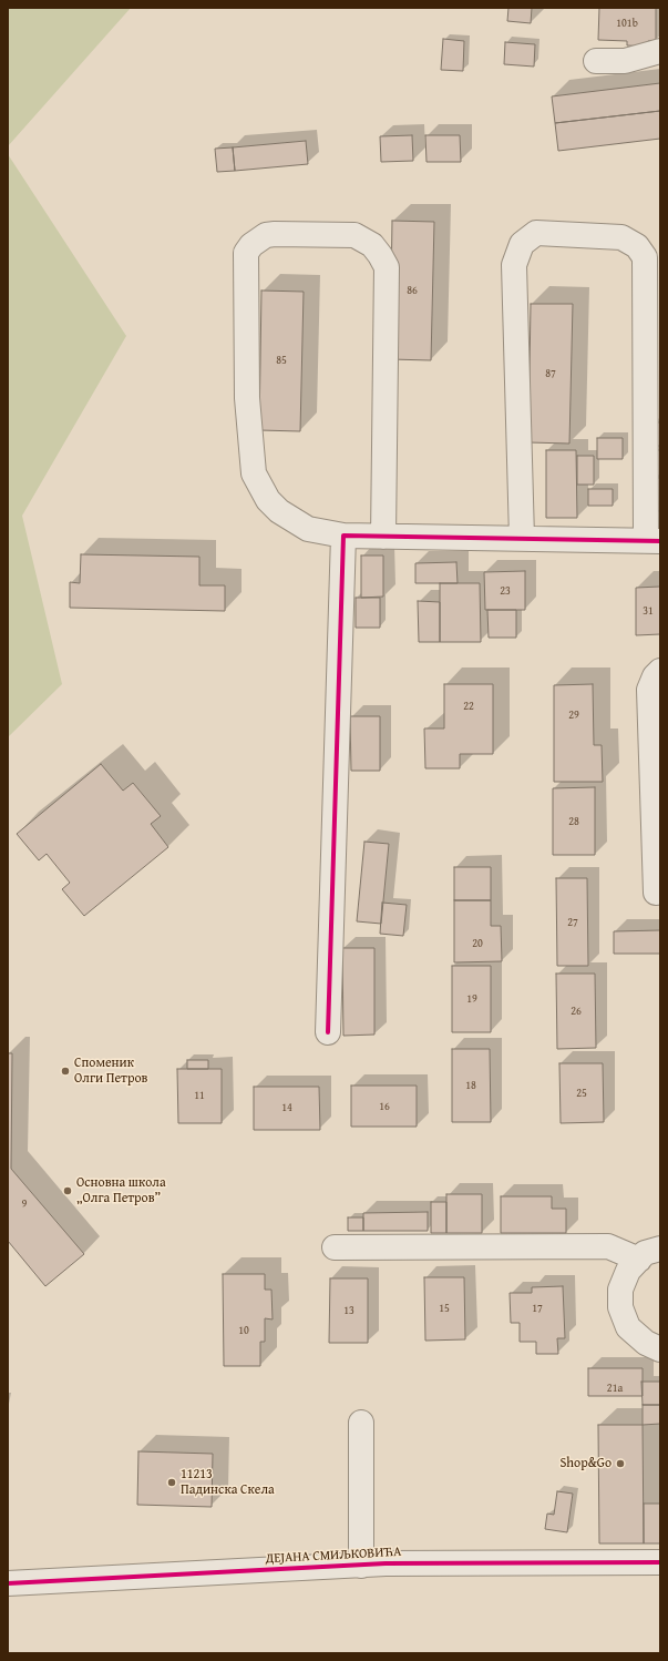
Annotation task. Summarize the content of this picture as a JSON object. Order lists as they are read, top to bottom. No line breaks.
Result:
{"streets":{"street":["ДЕЈАНА СМИЉКОВИЋА"]},"places":["Споменик Олги Петров","Основна школа „Олга Петров”","Shop&Go","11213 Падинска Скела"],"house_numbers":["101b","86","85","87","23","31","22","29","28","27","20","19","26","18","25","11","16","14","9","15","17","13","10","21a"]}
